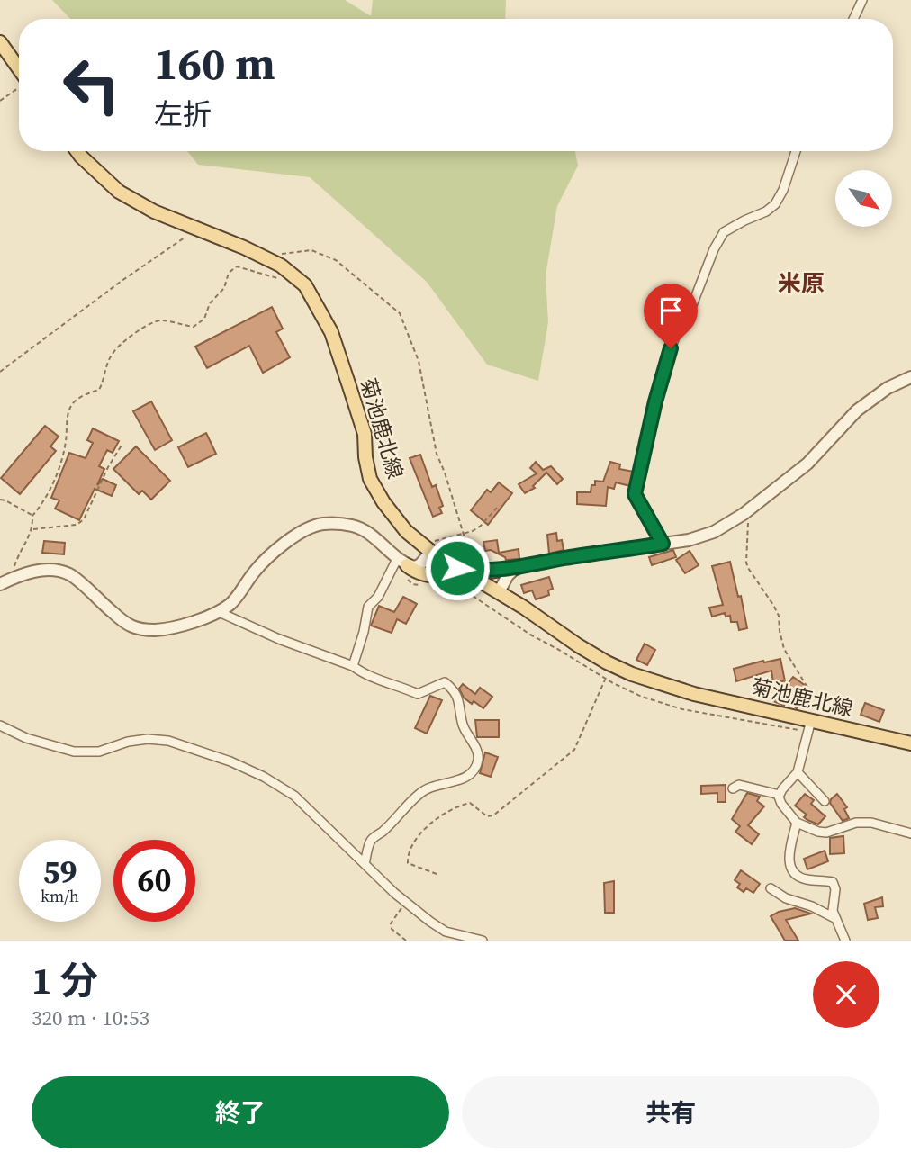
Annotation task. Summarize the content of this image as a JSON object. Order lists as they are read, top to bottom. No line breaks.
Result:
{"streets":{"main road":["菊池鹿北線"]},"districts":["米原"],"north":"bottom right","page":{"turn":["160 m","左折"],"speed":"59 km/h","limit":"60","heading":["1 分","320 m · 10:53"],"buttons":["終了","共有"]}}
